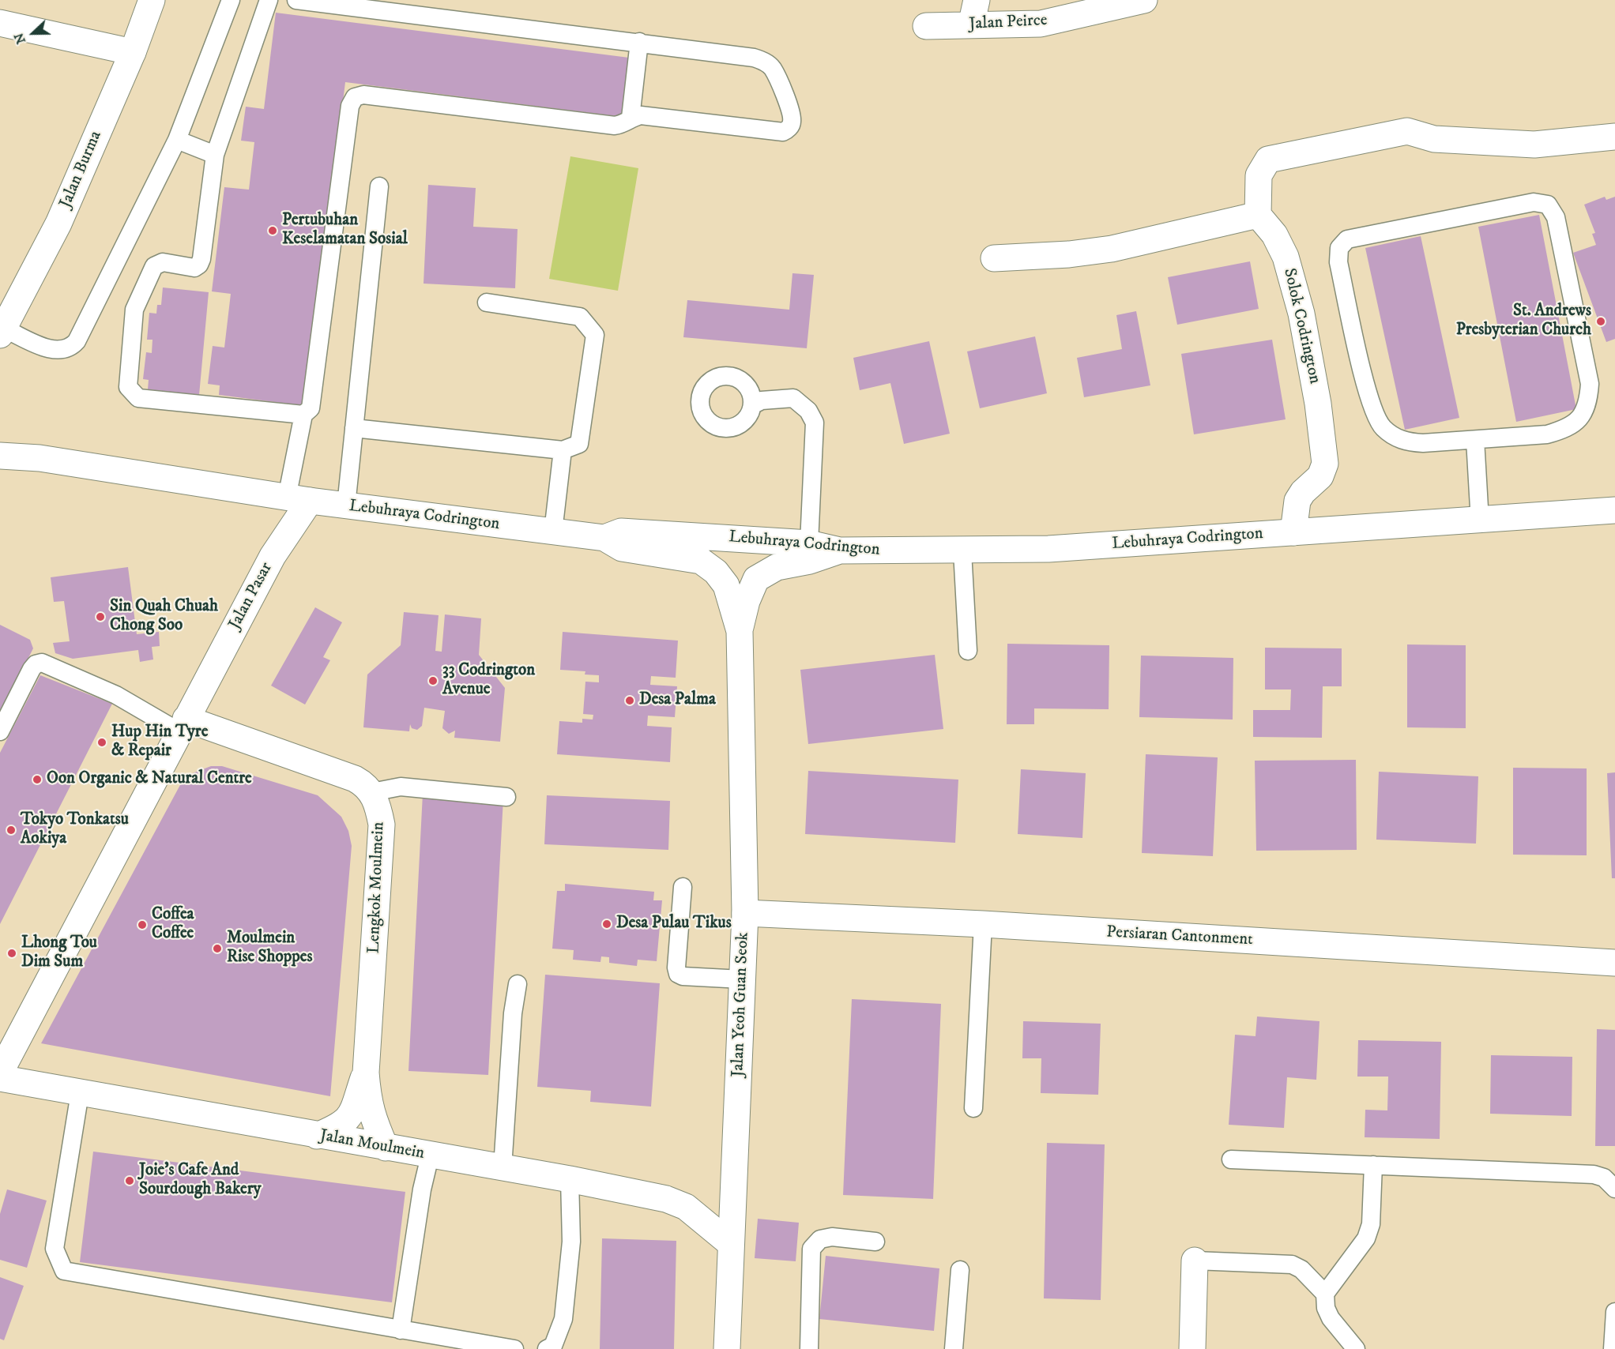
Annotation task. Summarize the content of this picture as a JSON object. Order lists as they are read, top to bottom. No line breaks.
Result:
{"streets":{"street":["Jalan Peirce","Jalan Burma","Solok Codrington","Lebuhraya Codrington","Jalan Pasar","Lengkok Moulmein","Persiaran Cantonment","Jalan Yeoh Guan Seok","Jalan Moulmein"]},"crossings":[["Solok Codrington","Lebuhraya Codrington"],["Lebuhraya Codrington","Jalan Pasar"],["Lebuhraya Codrington","Jalan Yeoh Guan Seok"],["Lengkok Moulmein","Jalan Moulmein"],["Persiaran Cantonment","Jalan Yeoh Guan Seok"],["Jalan Yeoh Guan Seok","Jalan Moulmein"]],"places":["Pertubuhan Keselamatan Sosial","St. Andrews Presbyterian Church","Sin Quah Chuah Chong Soo","33 Codrington Avenue","Desa Palma","Hup Hin Tyre & Repair","Oon Organic & Natural Centre","Tokyo Tonkatsu Aokiya","Desa Pulau Tikus","Coffea Coffee","Moulmein Rise Shoppes","Lhong Tou Dim Sum","Joie’s Cafe And Sourdough Bakery"],"north":"left"}
